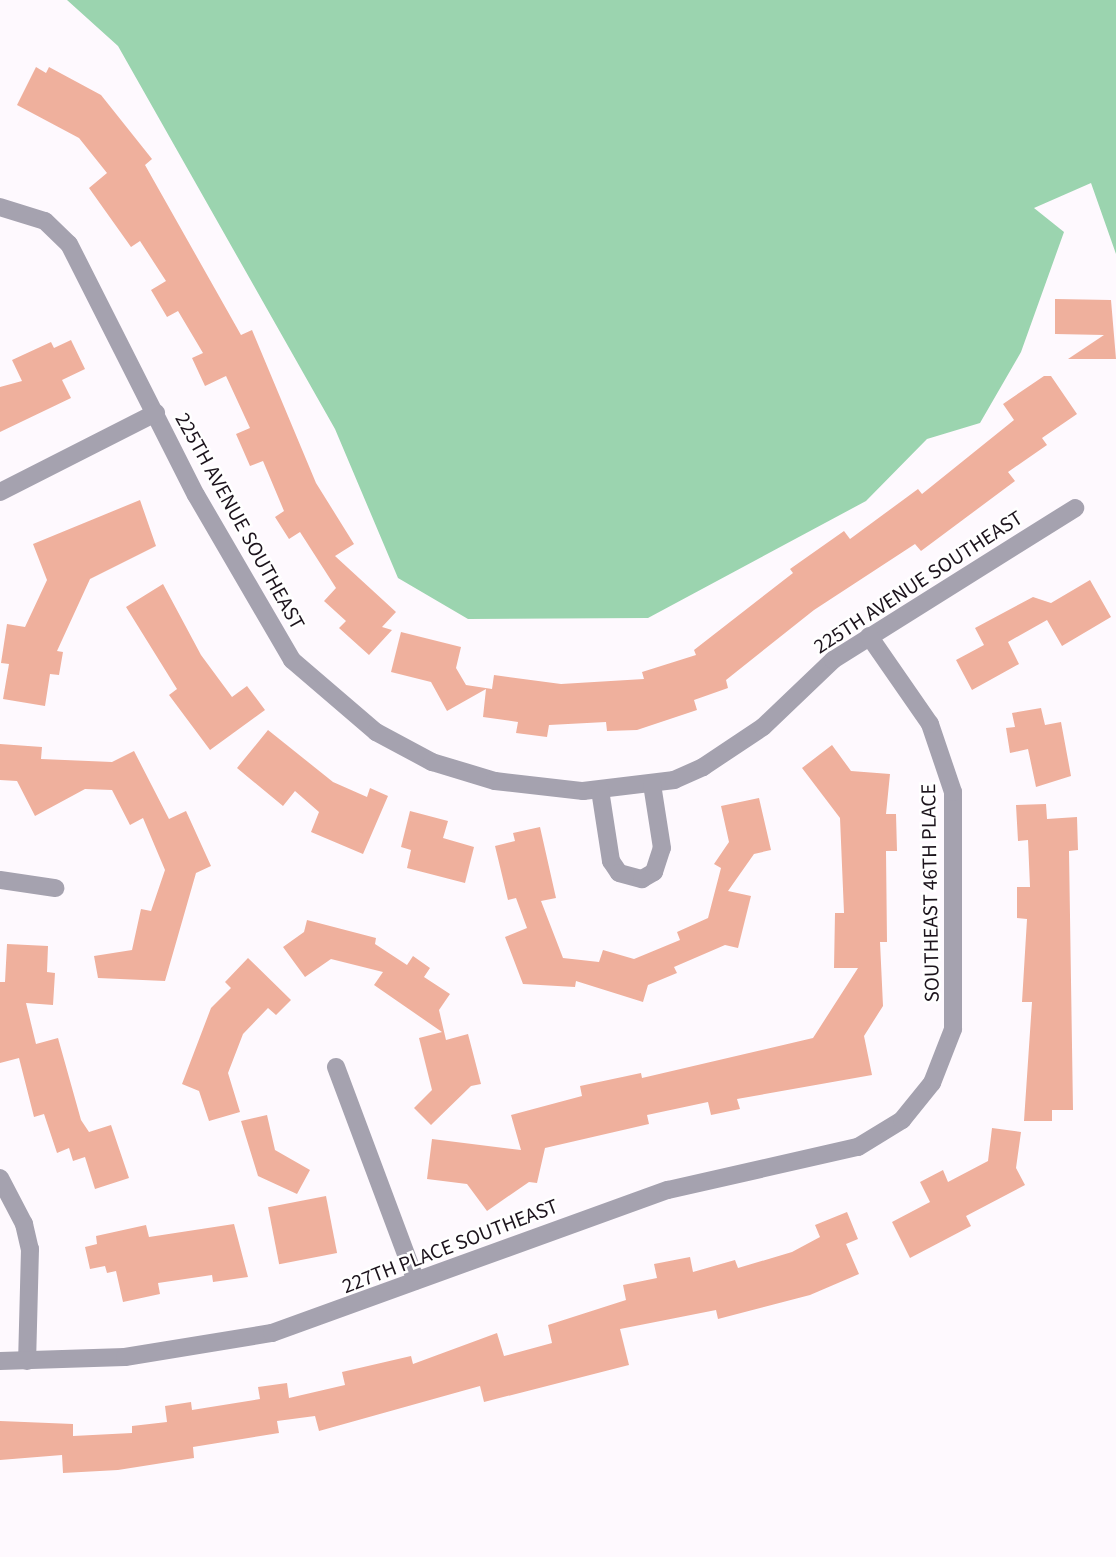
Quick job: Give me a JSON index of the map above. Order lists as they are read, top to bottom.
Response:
{
  "streets": {
    "street": ["225TH AVENUE SOUTHEAST", "SOUTHEAST 46TH PLACE", "227TH PLACE SOUTHEAST"]
  },
  "crossings": [
    ["225TH AVENUE SOUTHEAST", "SOUTHEAST 46TH PLACE"],
    ["SOUTHEAST 46TH PLACE", "227TH PLACE SOUTHEAST"]
  ]
}
